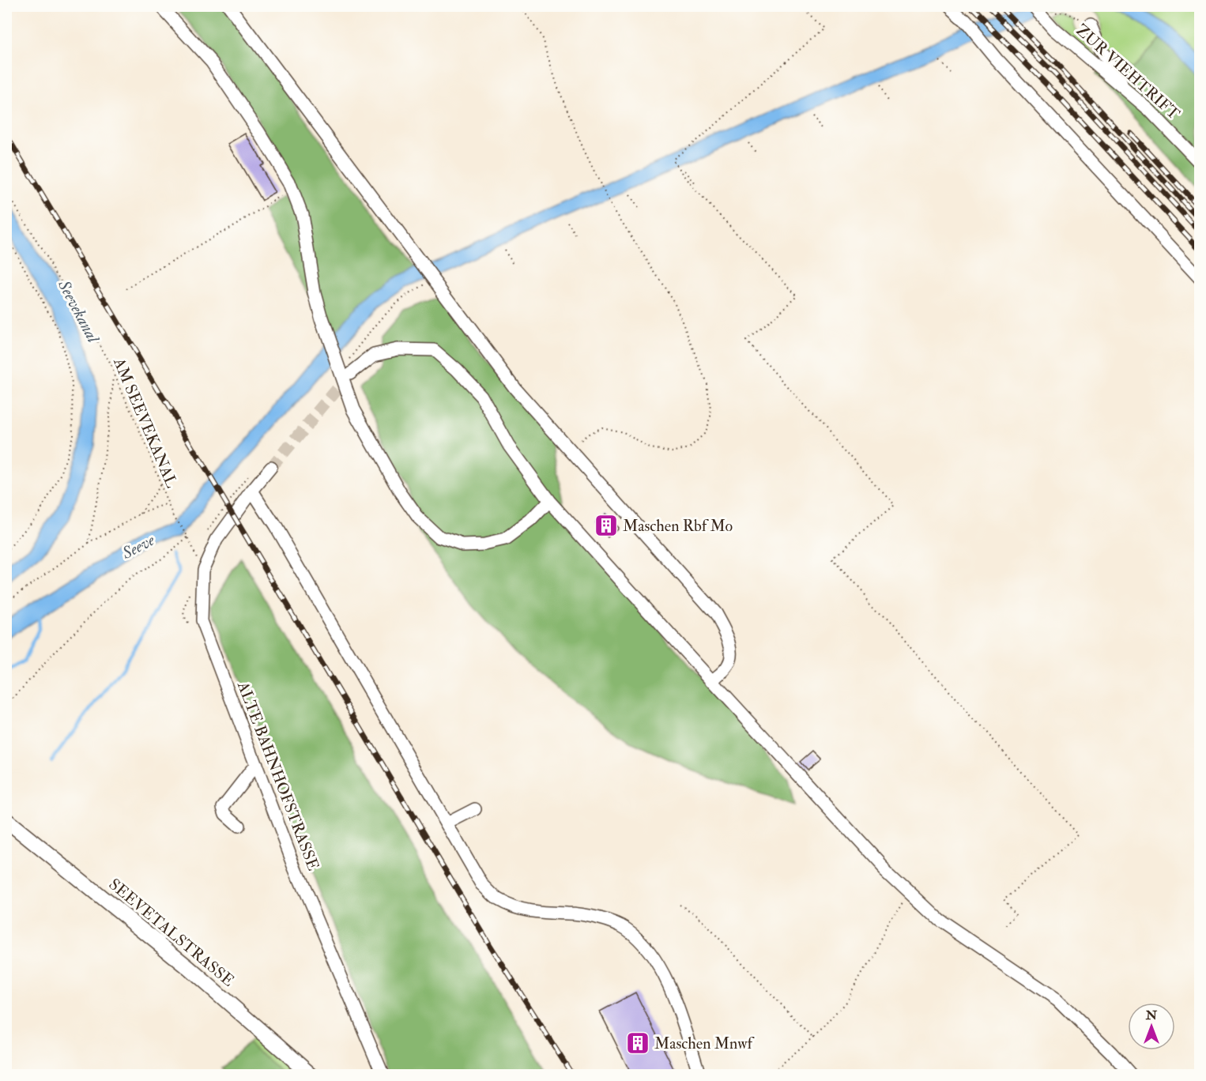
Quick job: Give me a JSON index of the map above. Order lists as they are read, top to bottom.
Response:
{
  "streets": {
    "main road": ["SEEVETALSTRASSE"],
    "street": ["ZUR VIEHTRIFT", "ALTE BAHNHOFSTRASSE"],
    "path": ["AM SEEVEKANAL"]
  },
  "water": ["Seevekanal", "Seeve"],
  "places": {
    "building": ["Maschen Rbf Mo", "Maschen Mnwf"]
  },
  "north": "top"
}
